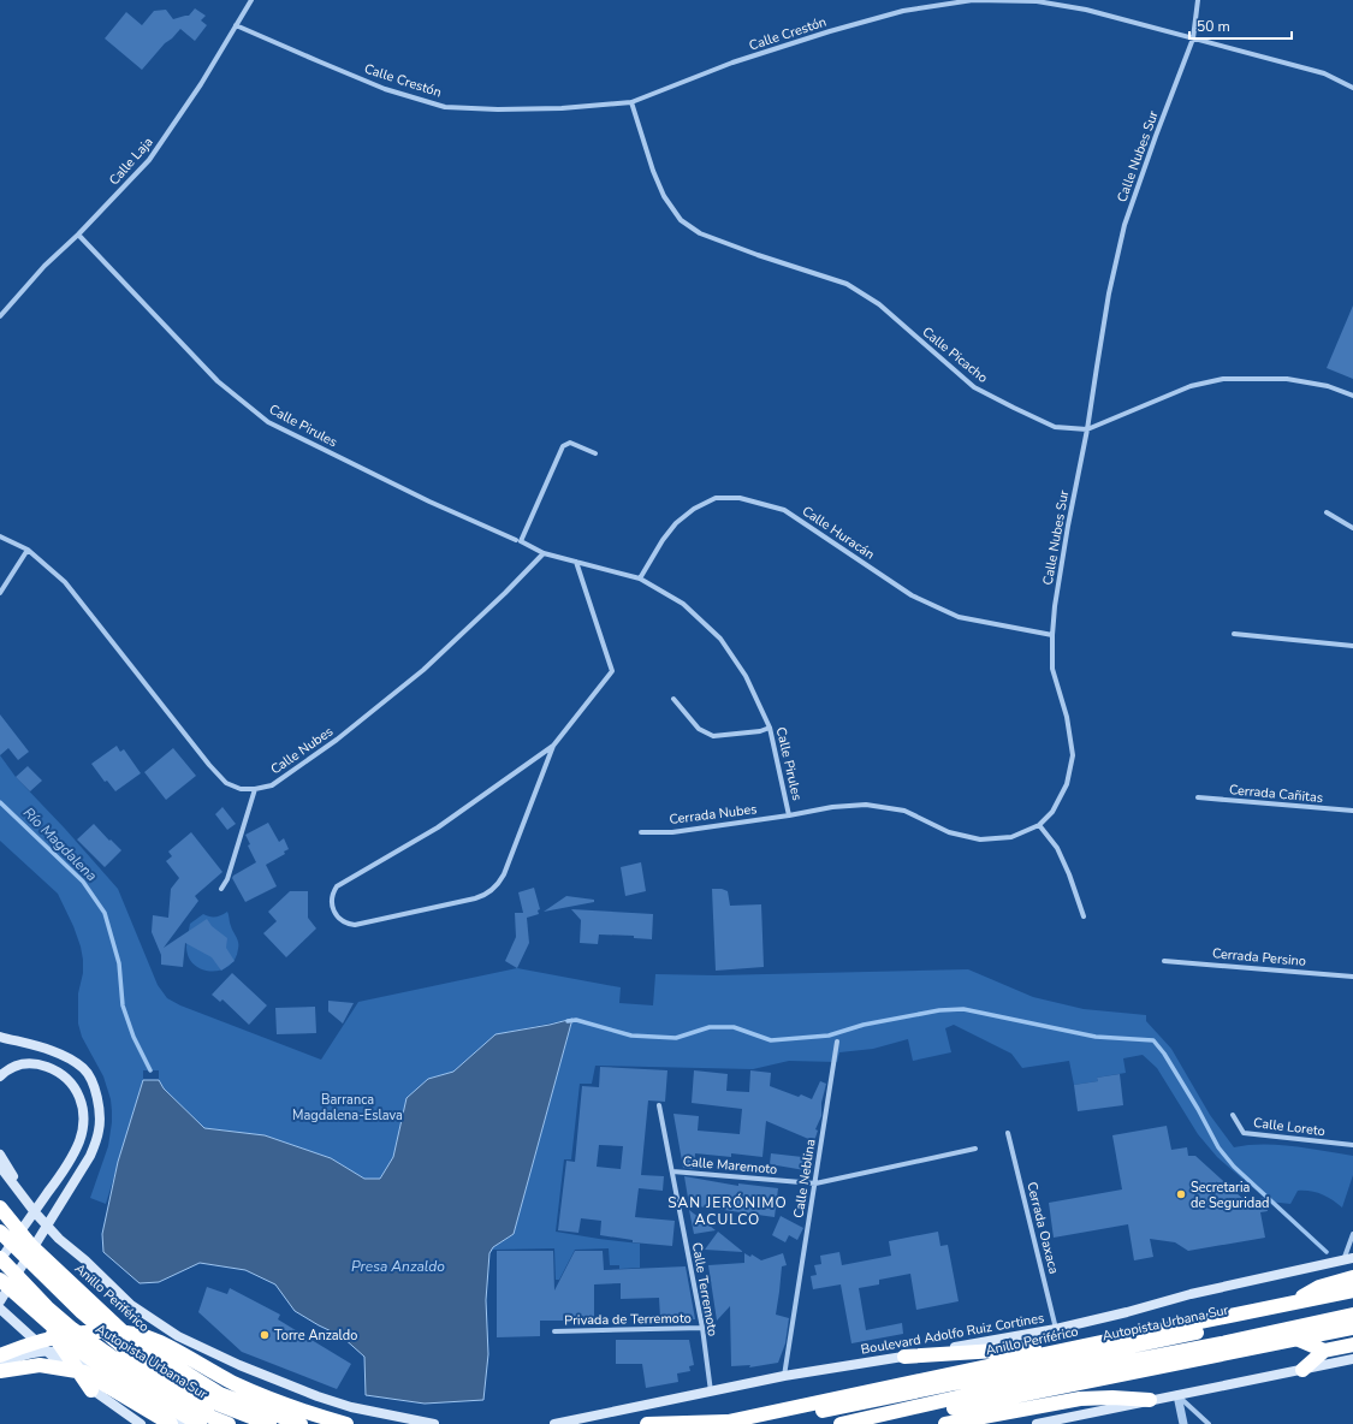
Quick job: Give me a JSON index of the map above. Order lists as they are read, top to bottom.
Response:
{
  "streets": {
    "highway": ["Anillo Periférico", "Autopista Urbana Sur"],
    "main road": ["Boulevard Adolfo Ruiz Cortines"],
    "street": [
      "Calle Crestón",
      "Calle Nubes Sur",
      "Calle Laja",
      "Calle Picacho",
      "Calle Pirules",
      "Calle Huracán",
      "Calle Nubes",
      "Cerrada Cañitas",
      "Cerrada Nubes",
      "Cerrada Persino",
      "Calle Loreto",
      "Calle Maremoto",
      "Calle Neblina",
      "Cerrada Oaxaca",
      "Calle Terremoto",
      "Privada de Terremoto"
    ]
  },
  "crossings": [
    ["Calle Crestón", "Calle Nubes Sur"],
    ["Calle Crestón", "Calle Laja"],
    ["Calle Crestón", "Calle Picacho"],
    ["Calle Nubes Sur", "Calle Picacho"],
    ["Calle Nubes Sur", "Calle Pirules"],
    ["Calle Nubes Sur", "Calle Huracán"],
    ["Calle Nubes Sur", "Cerrada Nubes"],
    ["Calle Laja", "Calle Pirules"],
    ["Calle Pirules", "Calle Huracán"],
    ["Calle Pirules", "Calle Nubes"],
    ["Calle Pirules", "Cerrada Nubes"],
    ["Calle Maremoto", "Calle Neblina"],
    ["Calle Maremoto", "Calle Terremoto"],
    ["Calle Neblina", "Boulevard Adolfo Ruiz Cortines"],
    ["Cerrada Oaxaca", "Boulevard Adolfo Ruiz Cortines"],
    ["Calle Terremoto", "Privada de Terremoto"],
    ["Calle Terremoto", "Boulevard Adolfo Ruiz Cortines"]
  ],
  "districts": ["SAN JERÓNIMO ACULCO"],
  "water": ["Río Magdalena", "Presa Anzaldo"],
  "parks": ["Barranca Magdalena-Eslava"],
  "places": ["Secretaria de Seguridad", "Torre Anzaldo"],
  "scale_bar": "50 m"
}
